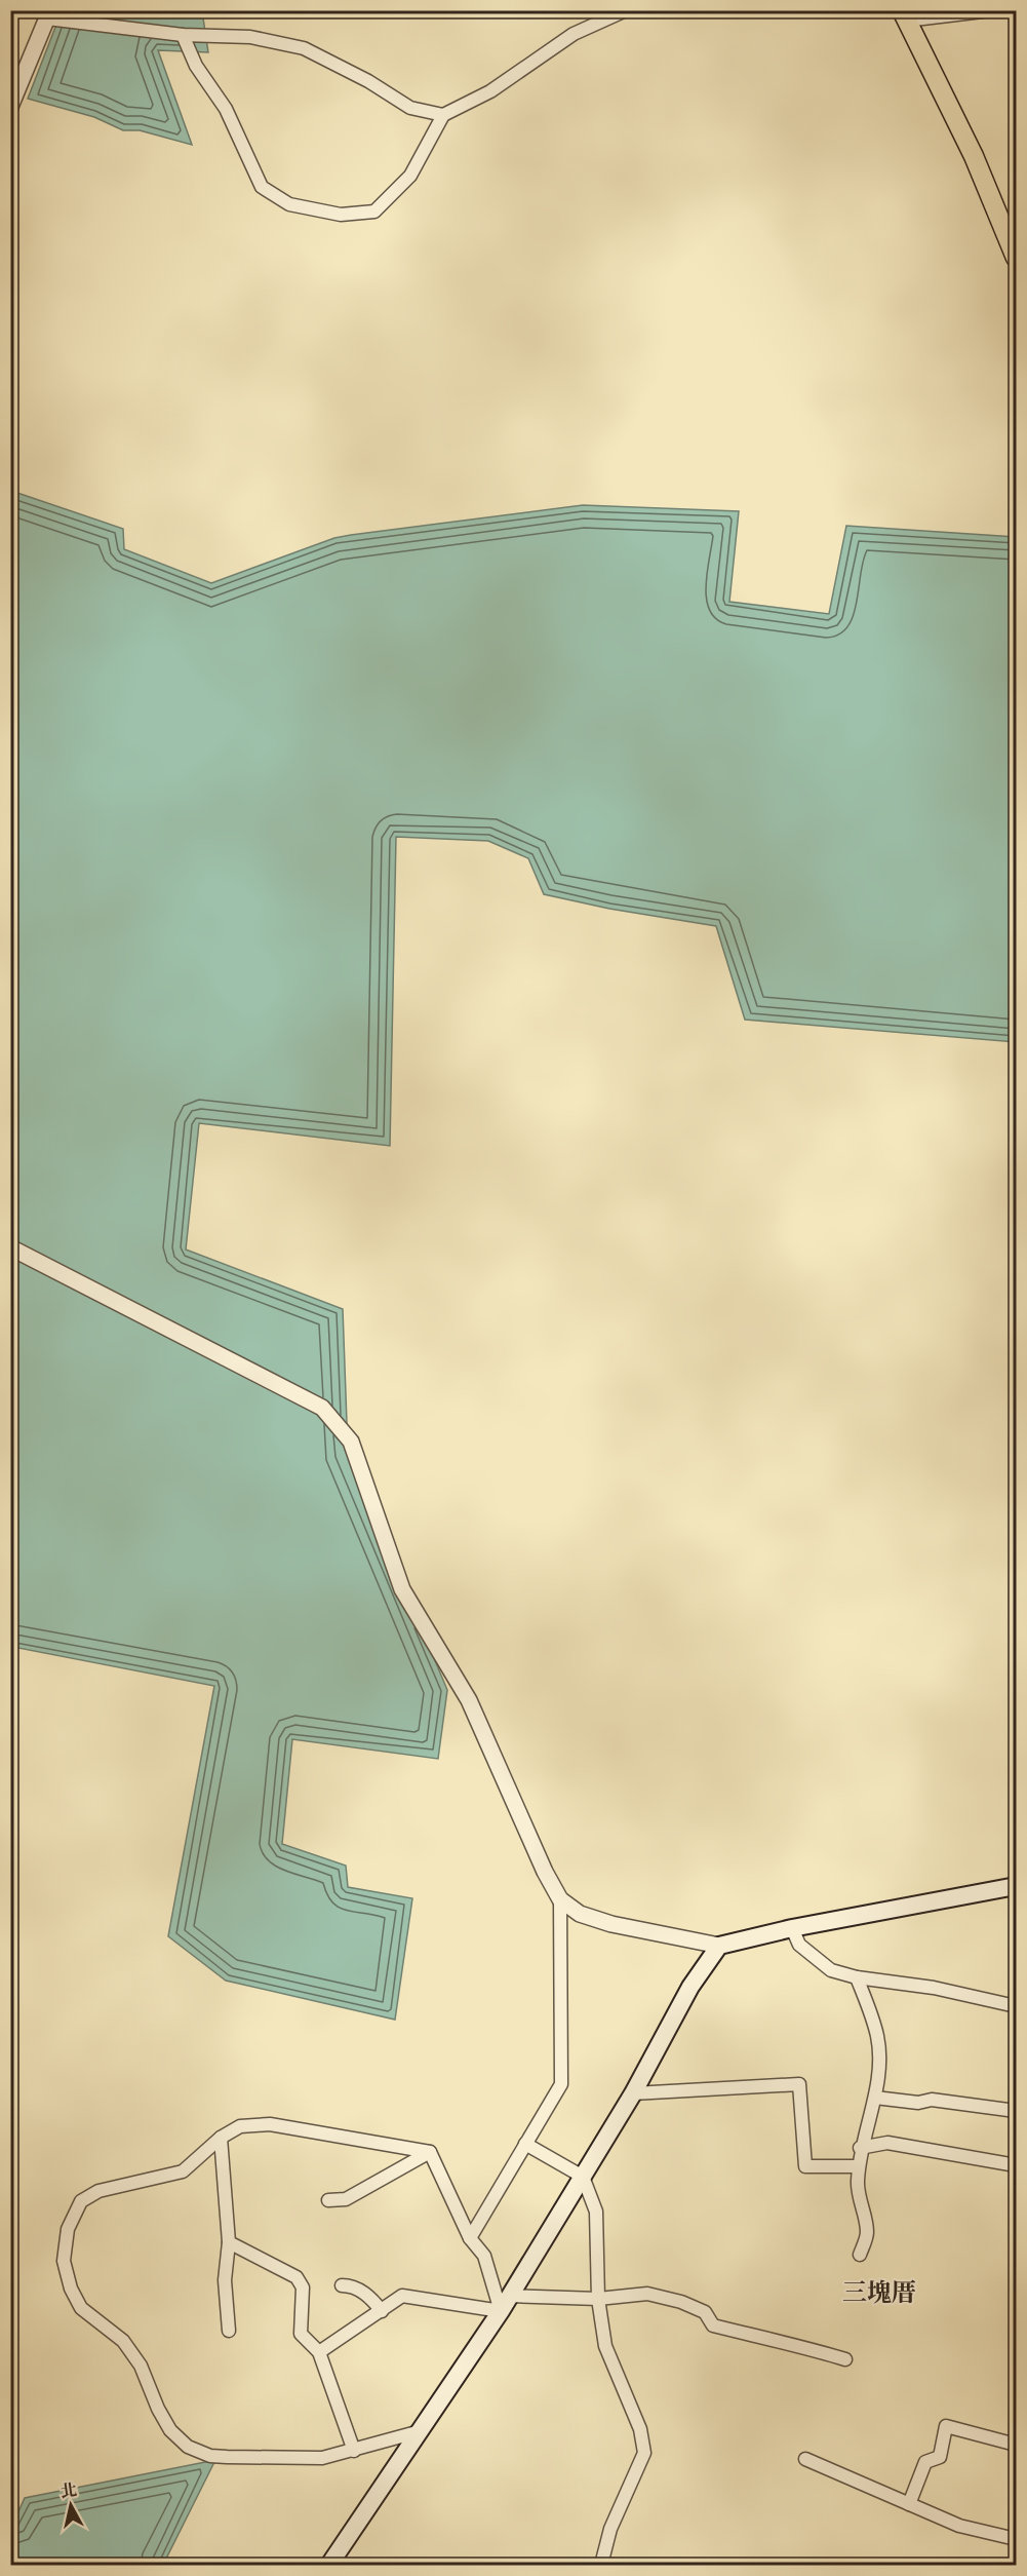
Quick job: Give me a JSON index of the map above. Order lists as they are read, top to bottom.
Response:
{
  "districts": ["三塊厝"],
  "north": "top"
}
